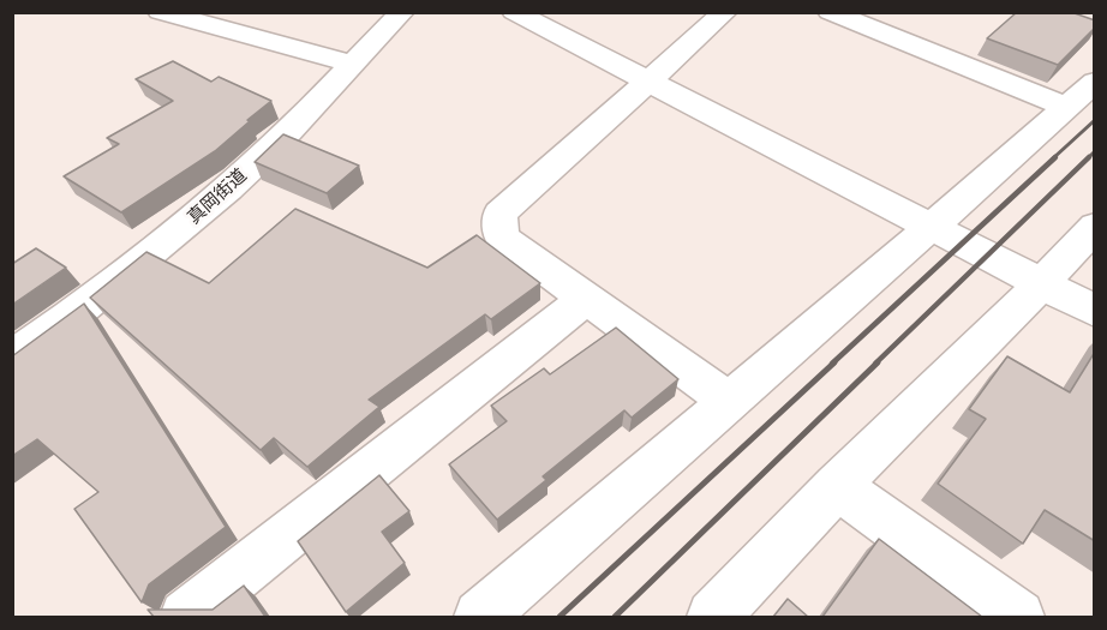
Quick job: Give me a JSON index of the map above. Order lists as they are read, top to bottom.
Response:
{
  "streets": {
    "street": ["真岡街道"]
  }
}
